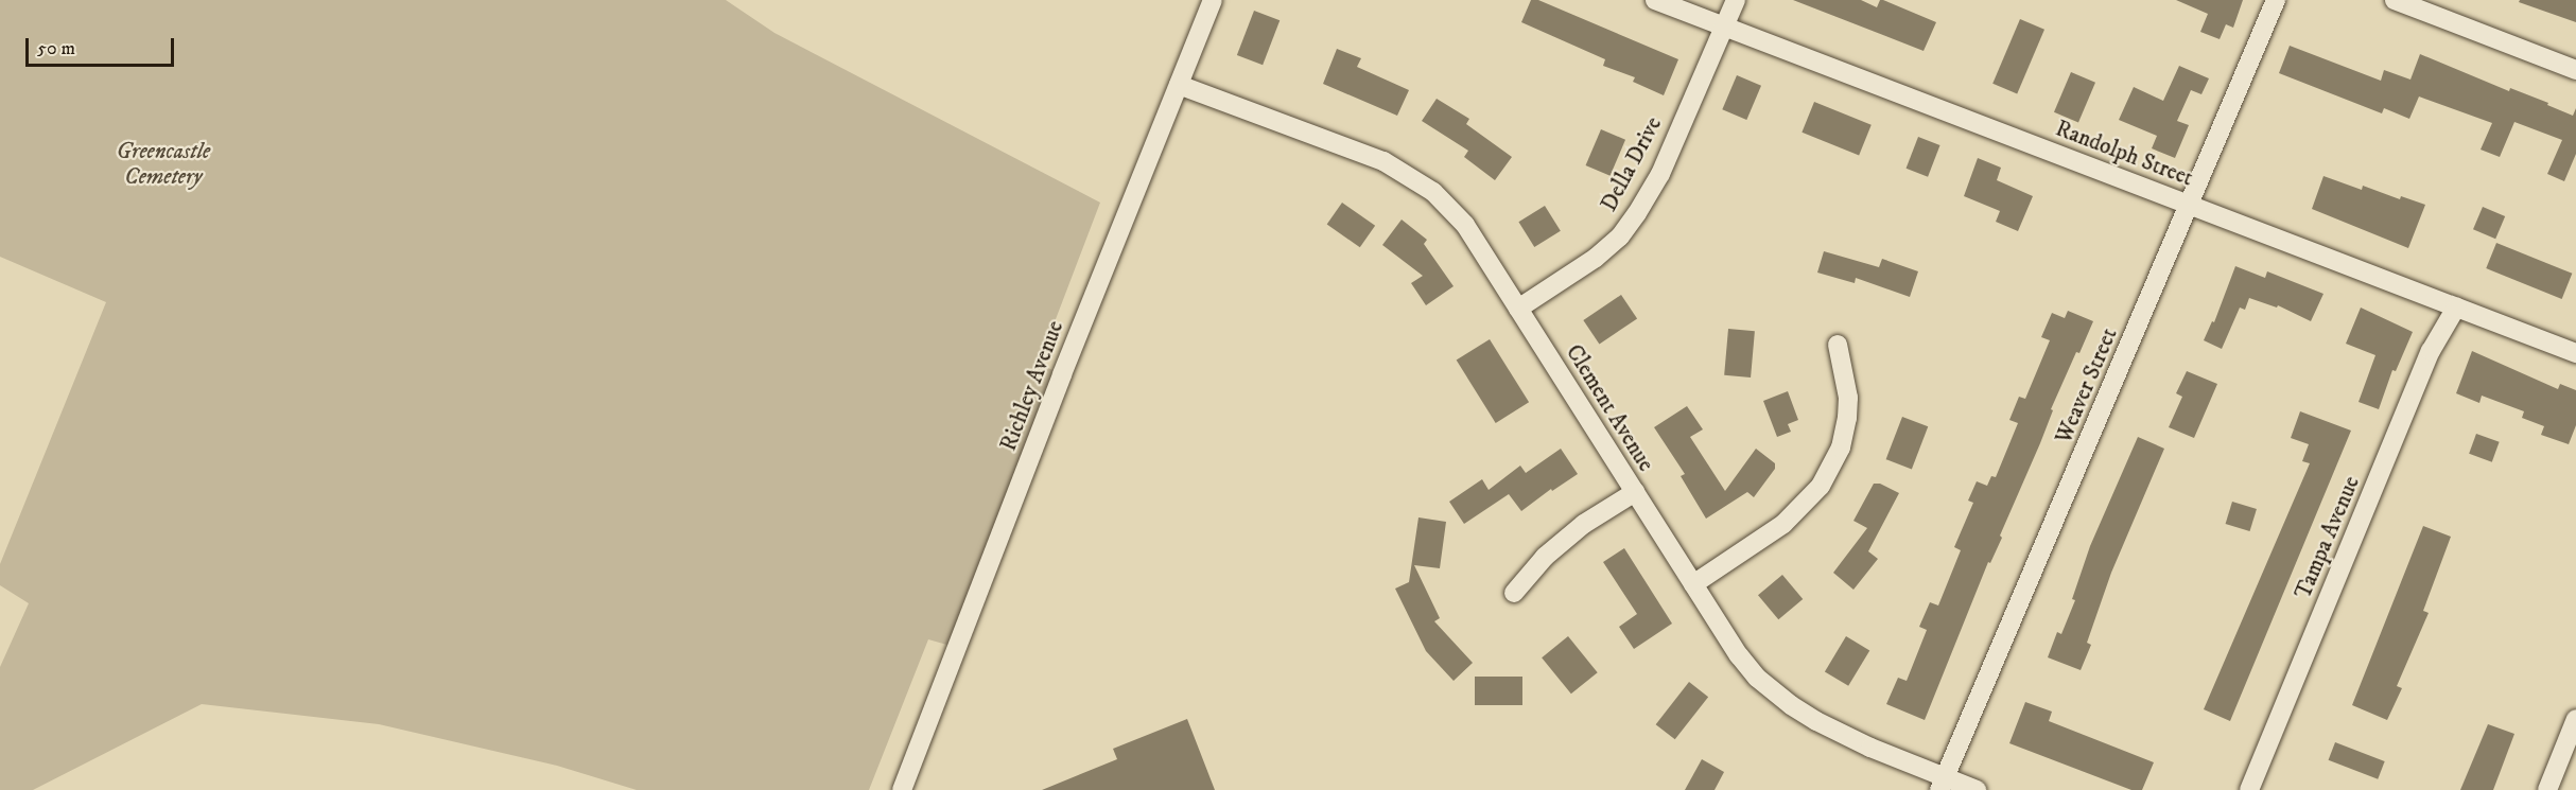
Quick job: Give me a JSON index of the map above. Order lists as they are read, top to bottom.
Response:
{
  "streets": {
    "street": [
      "Randolph Street",
      "Della Drive",
      "Richley Avenue",
      "Weaver Street",
      "Clement Avenue",
      "Tampa Avenue"
    ]
  },
  "crossings": [
    ["Randolph Street", "Della Drive"],
    ["Randolph Street", "Weaver Street"],
    ["Randolph Street", "Tampa Avenue"],
    ["Della Drive", "Clement Avenue"],
    ["Richley Avenue", "Clement Avenue"],
    ["Weaver Street", "Clement Avenue"]
  ],
  "parks": ["Greencastle Cemetery"],
  "scale_bar": "50 m"
}
